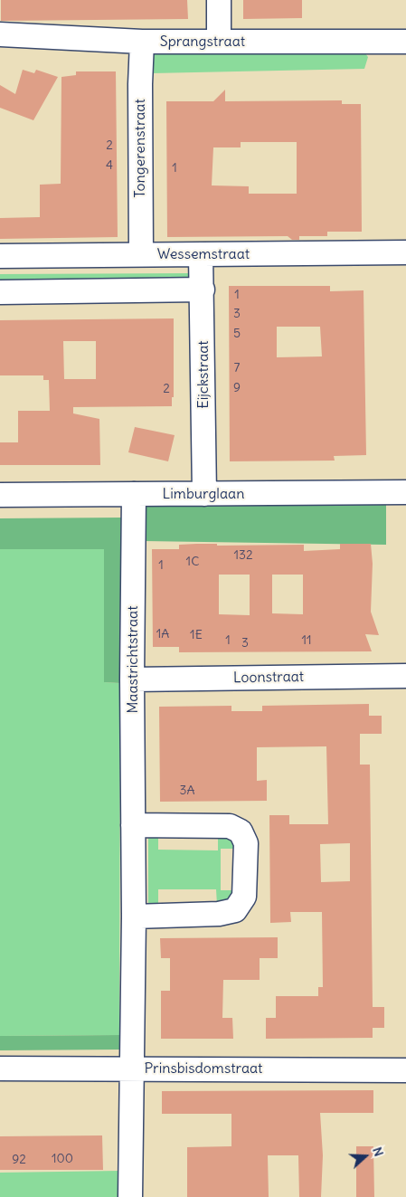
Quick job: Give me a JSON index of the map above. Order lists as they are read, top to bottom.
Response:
{
  "streets": {
    "street": [
      "Sprangstraat",
      "Tongerenstraat",
      "Wessemstraat",
      "Eijckstraat",
      "Limburglaan",
      "Maastrichtstraat",
      "Loonstraat",
      "Prinsbisdomstraat"
    ]
  },
  "crossings": [
    ["Sprangstraat", "Tongerenstraat"],
    ["Tongerenstraat", "Wessemstraat"],
    ["Wessemstraat", "Eijckstraat"],
    ["Eijckstraat", "Limburglaan"],
    ["Limburglaan", "Maastrichtstraat"],
    ["Maastrichtstraat", "Loonstraat"],
    ["Maastrichtstraat", "Prinsbisdomstraat"]
  ],
  "house_numbers": [
    "2",
    "4",
    "1",
    "1",
    "3",
    "5",
    "7",
    "9",
    "2",
    "132",
    "1C",
    "1",
    "1A",
    "1E",
    "1",
    "11",
    "3",
    "3A",
    "100",
    "92"
  ],
  "north": "right"
}
